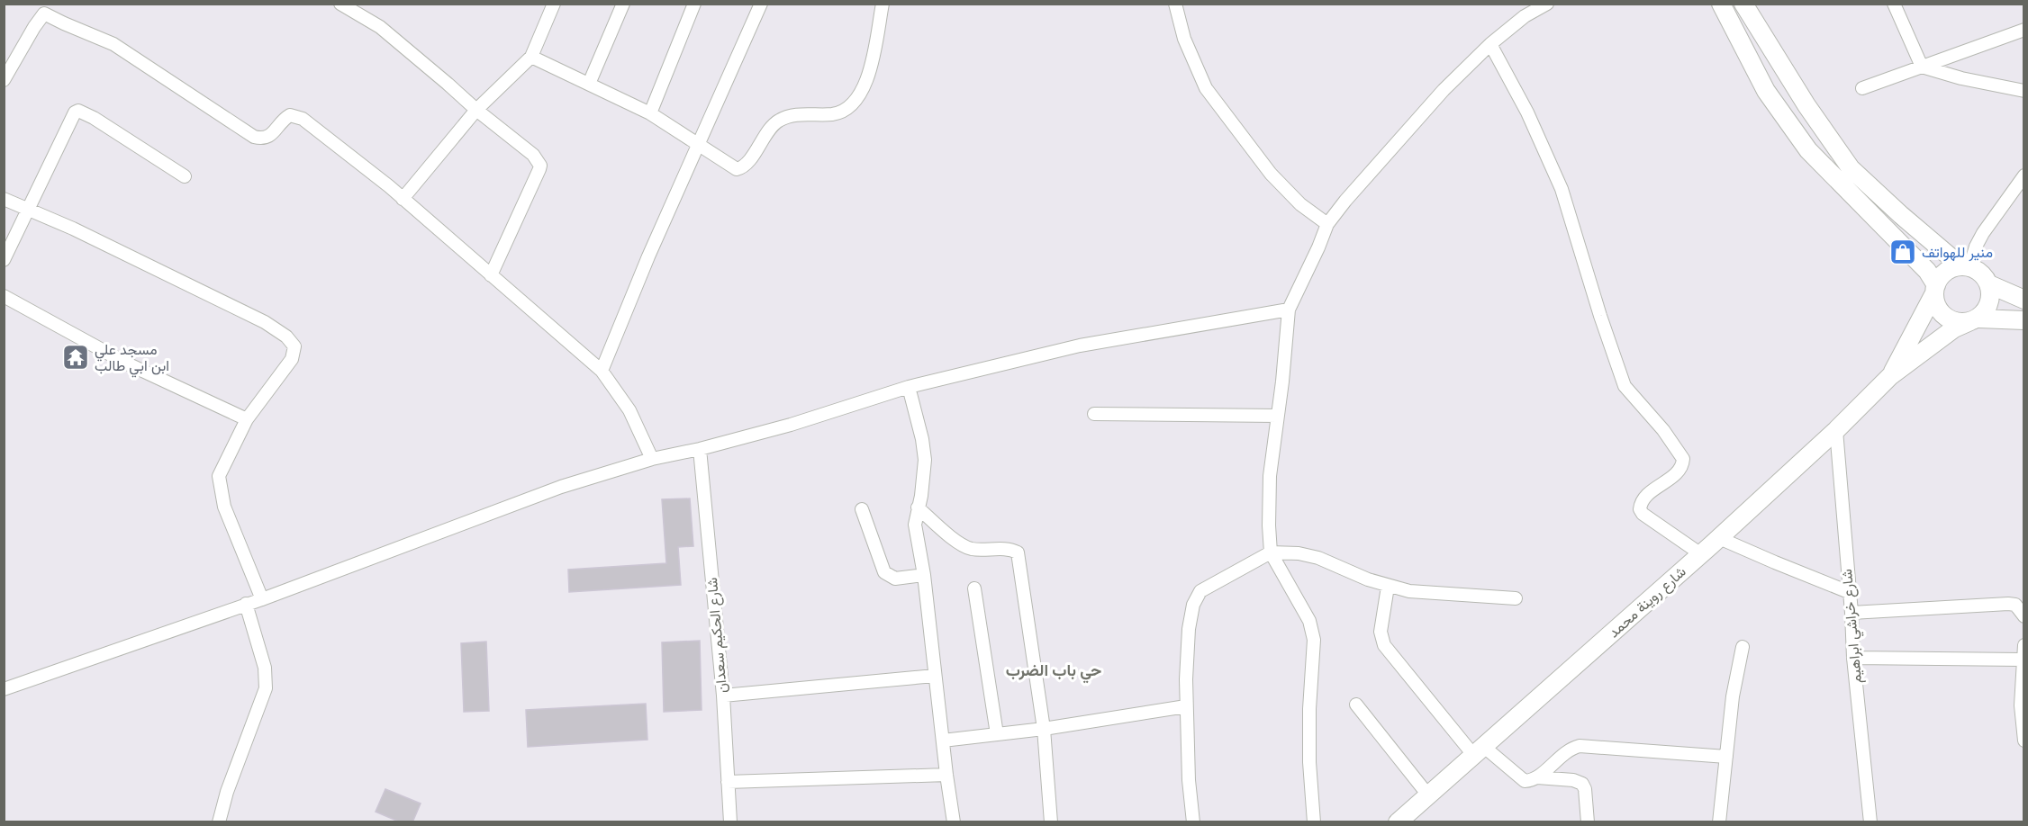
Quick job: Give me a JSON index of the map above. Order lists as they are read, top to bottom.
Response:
{
  "streets": {
    "main road": ["شارع روينة محمد"],
    "street": ["شارع خراشي ابراهيم", "شارع الحكيم سعدان"]
  },
  "crossings": [
    ["شارع روينة محمد", "شارع خراشي ابراهيم"]
  ],
  "districts": ["حي باب الضرب"],
  "places": {
    "shop": ["منير للهواتف"],
    "temple": ["مسجد علي ابن ابي طالب"]
  }
}
